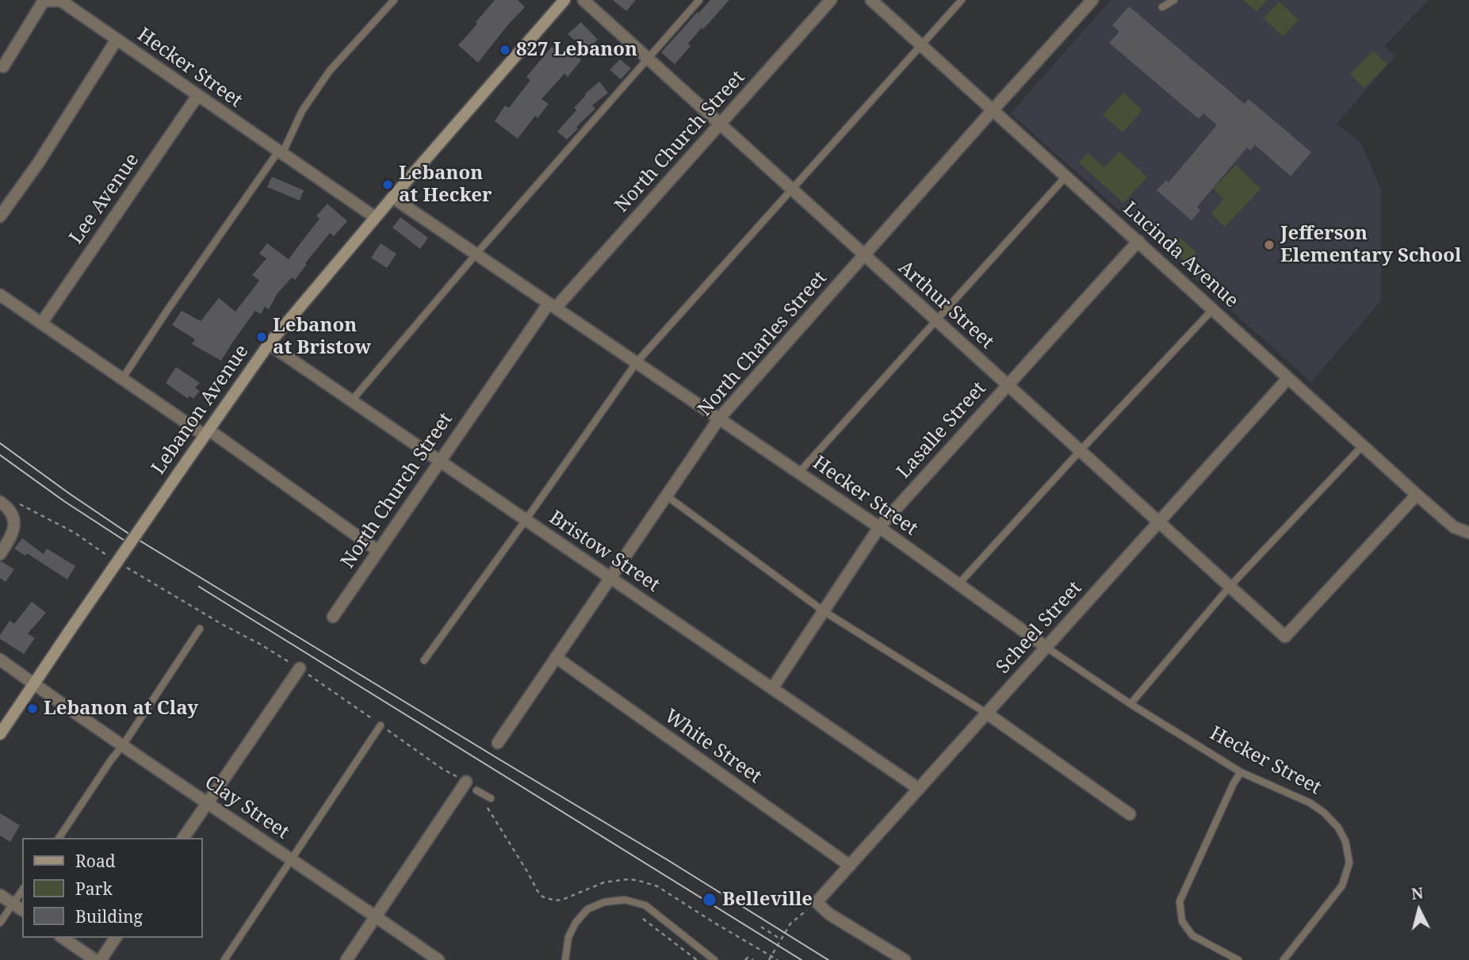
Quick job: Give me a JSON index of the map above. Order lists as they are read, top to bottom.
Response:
{
  "streets": {
    "main road": ["Lebanon Avenue"],
    "street": [
      "Hecker Street",
      "North Church Street",
      "Lee Avenue",
      "Lucinda Avenue",
      "Arthur Street",
      "North Charles Street",
      "Lasalle Street",
      "Bristow Street",
      "Scheel Street",
      "White Street",
      "Clay Street"
    ]
  },
  "crossings": [
    ["Hecker Street", "North Church Street"],
    ["Hecker Street", "Lee Avenue"],
    ["Hecker Street", "North Charles Street"],
    ["Hecker Street", "Lebanon Avenue"],
    ["Hecker Street", "Lasalle Street"],
    ["Hecker Street", "Scheel Street"],
    ["North Church Street", "Arthur Street"],
    ["North Church Street", "Bristow Street"],
    ["Lucinda Avenue", "Arthur Street"],
    ["Lucinda Avenue", "North Charles Street"],
    ["Lucinda Avenue", "Lasalle Street"],
    ["Lucinda Avenue", "Scheel Street"],
    ["Arthur Street", "North Charles Street"],
    ["Arthur Street", "Lasalle Street"],
    ["Arthur Street", "Scheel Street"],
    ["North Charles Street", "Bristow Street"],
    ["North Charles Street", "White Street"],
    ["Lebanon Avenue", "Bristow Street"],
    ["Lebanon Avenue", "Clay Street"],
    ["Lasalle Street", "Bristow Street"],
    ["Bristow Street", "Scheel Street"],
    ["Scheel Street", "White Street"]
  ],
  "places": [
    "827 Lebanon",
    "Lebanon at Hecker",
    "Jefferson Elementary School",
    "Lebanon at Bristow",
    "Lebanon at Clay",
    "Belleville"
  ],
  "legend": ["Road", "Park", "Building"],
  "north": "top"
}
